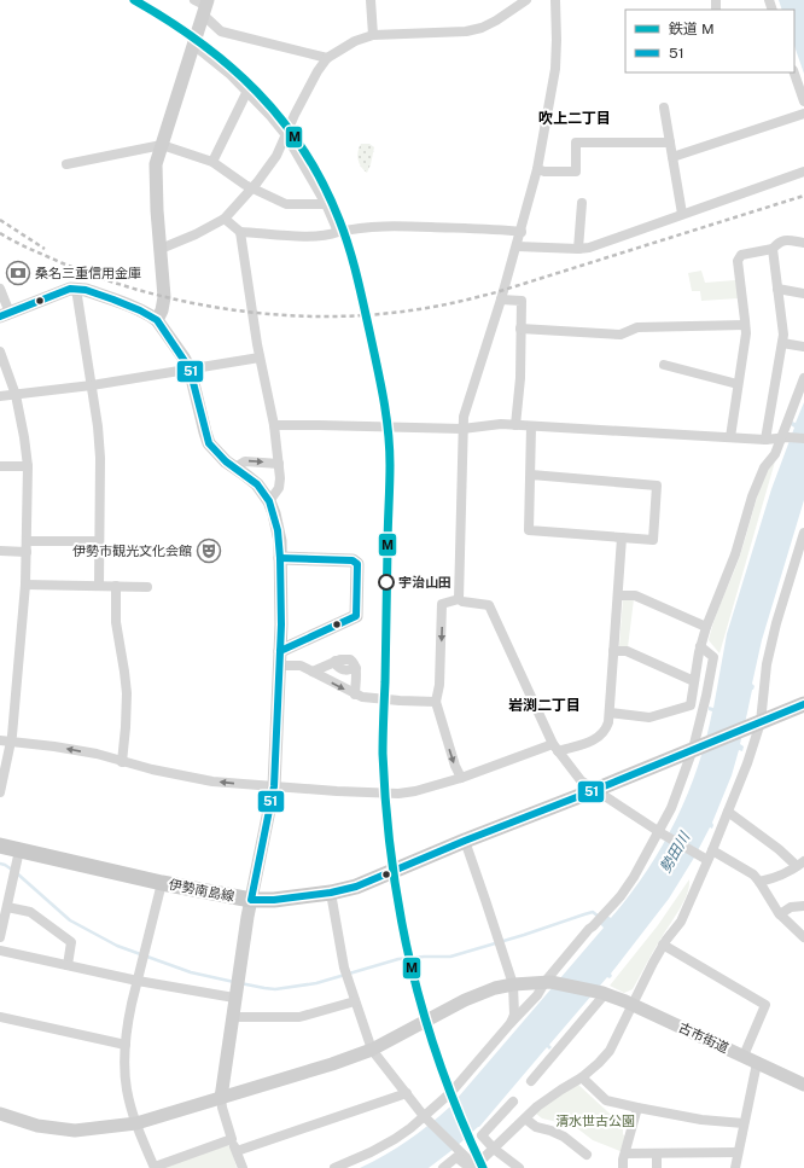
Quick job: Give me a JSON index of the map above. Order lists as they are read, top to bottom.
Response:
{
  "streets": {
    "main road": ["伊勢南島線"],
    "street": ["古市街道"]
  },
  "districts": ["吹上二丁目", "岩渕二丁目"],
  "water": ["勢田川"],
  "parks": ["清水世古公園"],
  "places": {
    "bank": ["桑名三重信用金庫"],
    "theatre": ["伊勢市観光文化会館"],
    "other": ["宇治山田"]
  },
  "lines": ["rail line M", "transit line 51"],
  "legend": ["鉄道 M", "51"]
}
